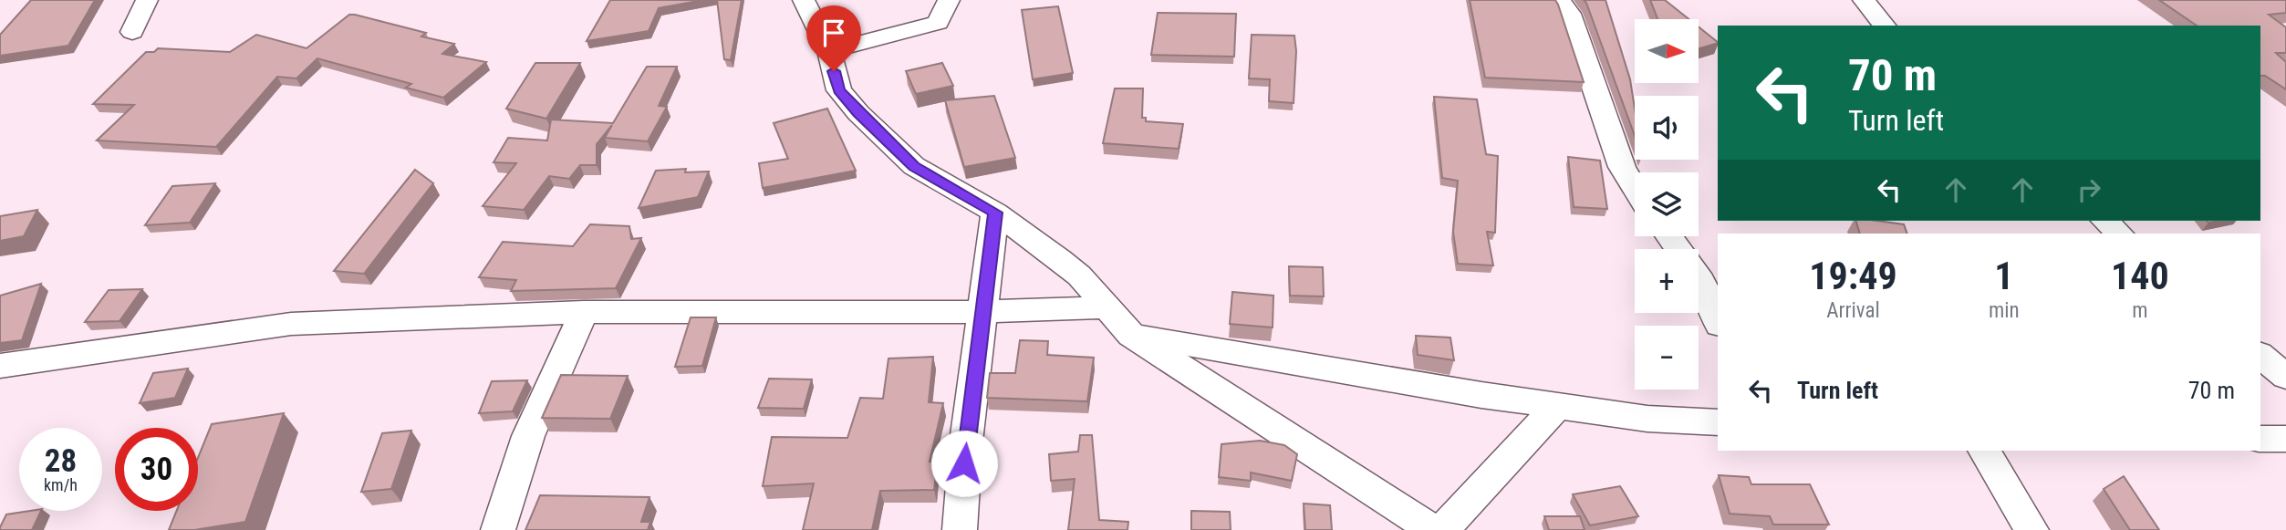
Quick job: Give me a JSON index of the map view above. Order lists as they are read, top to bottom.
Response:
{
  "north": "right",
  "page": {
    "map_buttons": ["+", "−"],
    "turn": ["70 m", "Turn left"],
    "eta": [
      "19:49",
      "Arrival",
      "1",
      "min",
      "140",
      "m"
    ],
    "list": [
      {
        "name": "Turn left",
        "value": "70 m"
      }
    ],
    "speed": "28 km/h",
    "limit": "30"
  }
}
